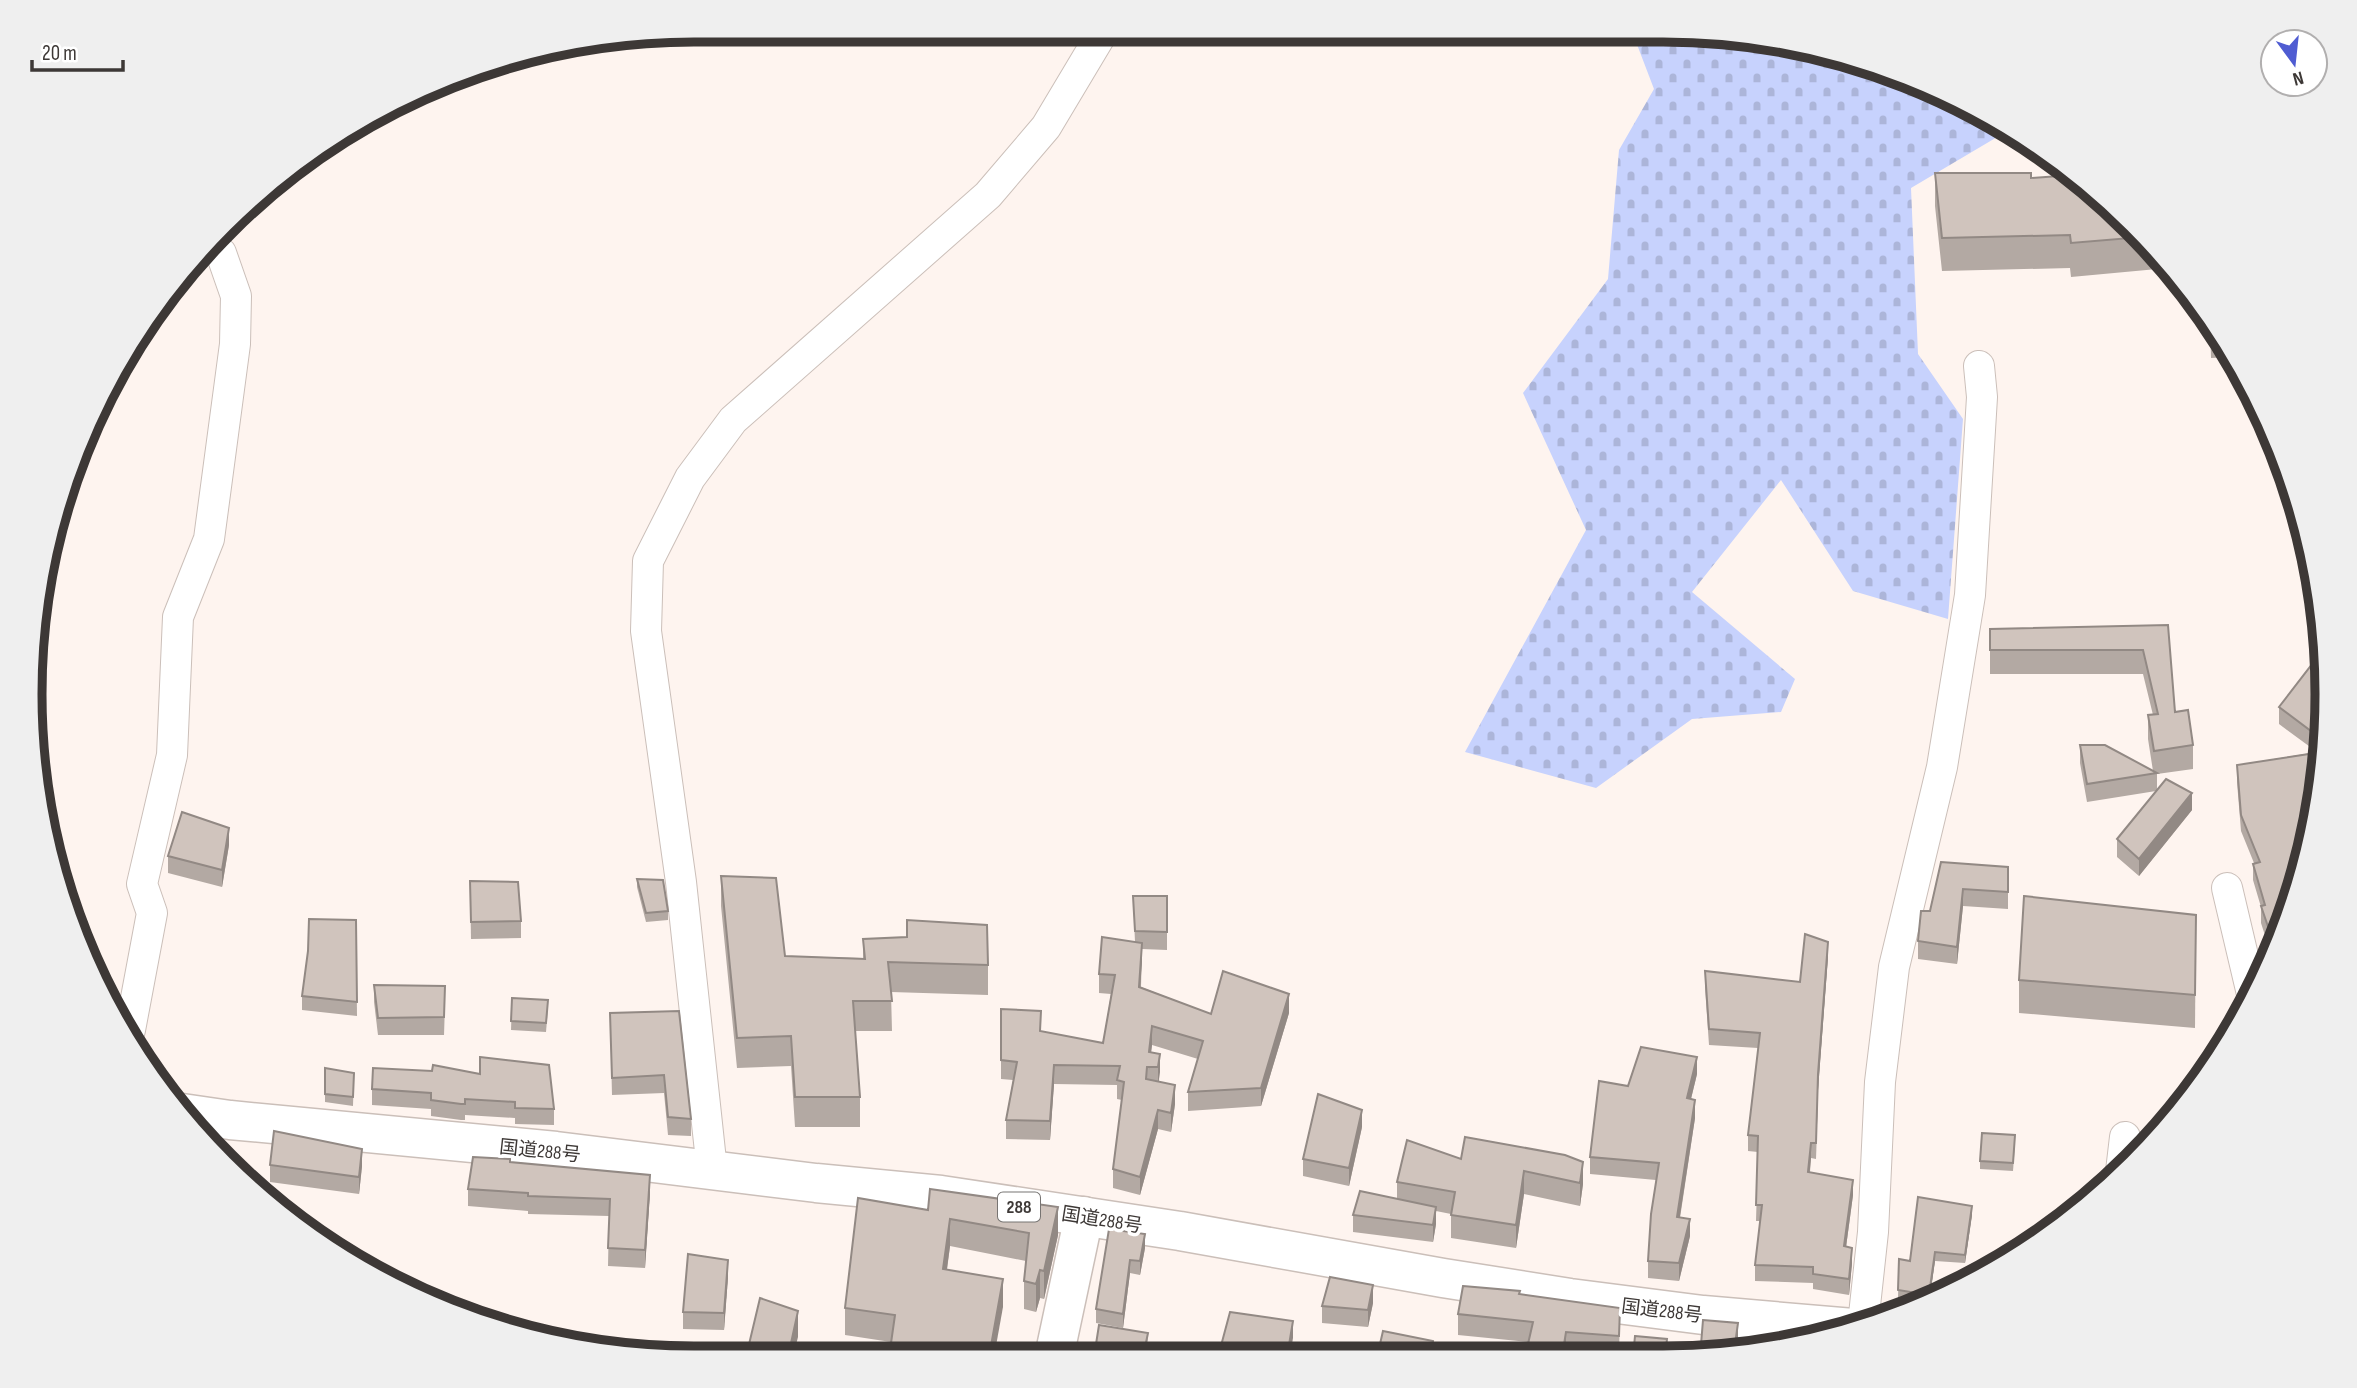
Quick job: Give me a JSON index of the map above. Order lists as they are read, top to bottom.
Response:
{
  "streets": {
    "main road": ["国道288号", "288"]
  },
  "scale_bar": "20 m",
  "north": "bottom"
}
